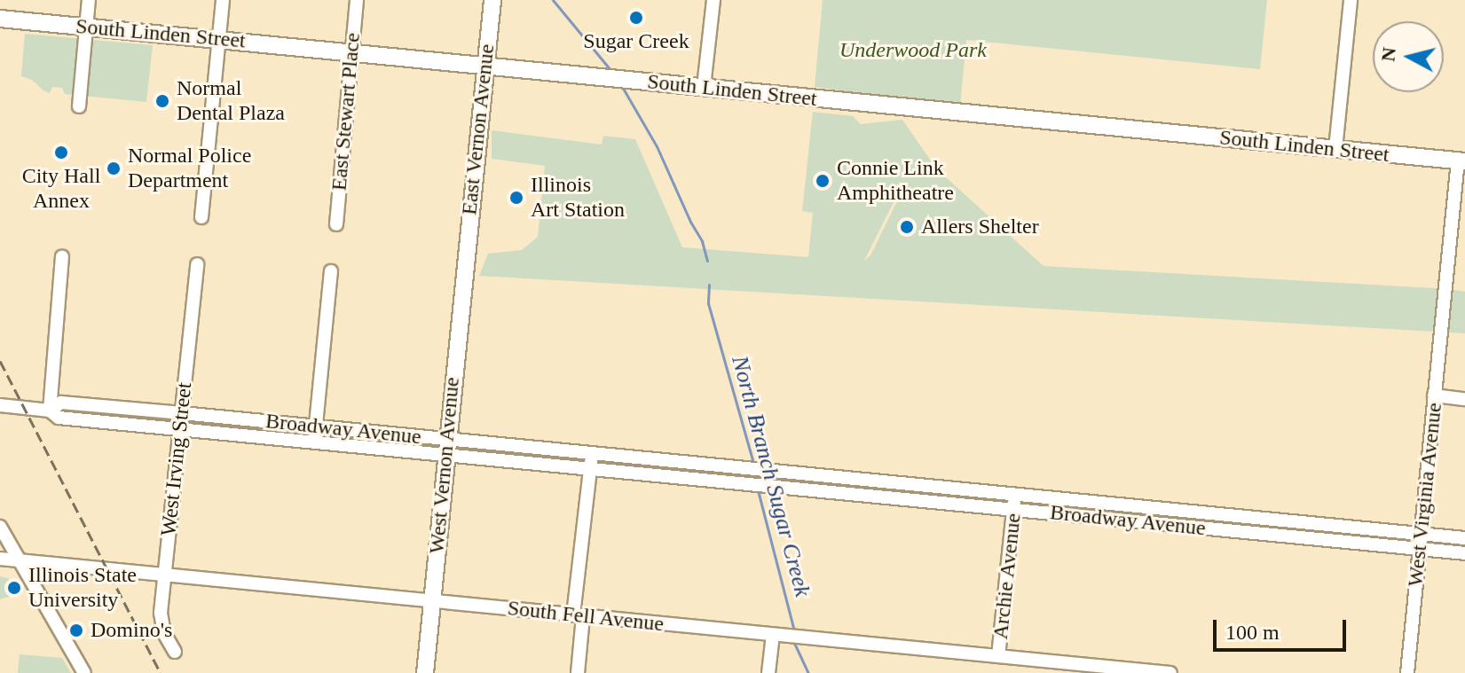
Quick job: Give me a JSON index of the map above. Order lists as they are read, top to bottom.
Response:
{
  "streets": {
    "main road": ["South Linden Street", "East Vernon Avenue", "West Vernon Avenue"],
    "street": [
      "East Stewart Place",
      "Broadway Avenue",
      "West Irving Street",
      "West Virginia Avenue",
      "Archie Avenue",
      "South Fell Avenue"
    ]
  },
  "crossings": [
    ["South Linden Street", "East Stewart Place"],
    ["South Linden Street", "East Vernon Avenue"],
    ["South Linden Street", "West Virginia Avenue"],
    ["East Vernon Avenue", "West Vernon Avenue"],
    ["Broadway Avenue", "West Irving Street"],
    ["Broadway Avenue", "West Vernon Avenue"],
    ["Broadway Avenue", "West Virginia Avenue"],
    ["Broadway Avenue", "Archie Avenue"],
    ["West Irving Street", "South Fell Avenue"],
    ["West Vernon Avenue", "South Fell Avenue"],
    ["Archie Avenue", "South Fell Avenue"]
  ],
  "water": ["North Branch Sugar Creek"],
  "parks": ["Underwood Park"],
  "places": [
    "Sugar Creek",
    "Normal Dental Plaza",
    "City Hall Annex",
    "Normal Police Department",
    "Connie Link Amphitheatre",
    "Illinois Art Station",
    "Allers Shelter",
    "Illinois State University",
    "Domino's"
  ],
  "scale_bar": "100 m",
  "north": "left"
}
